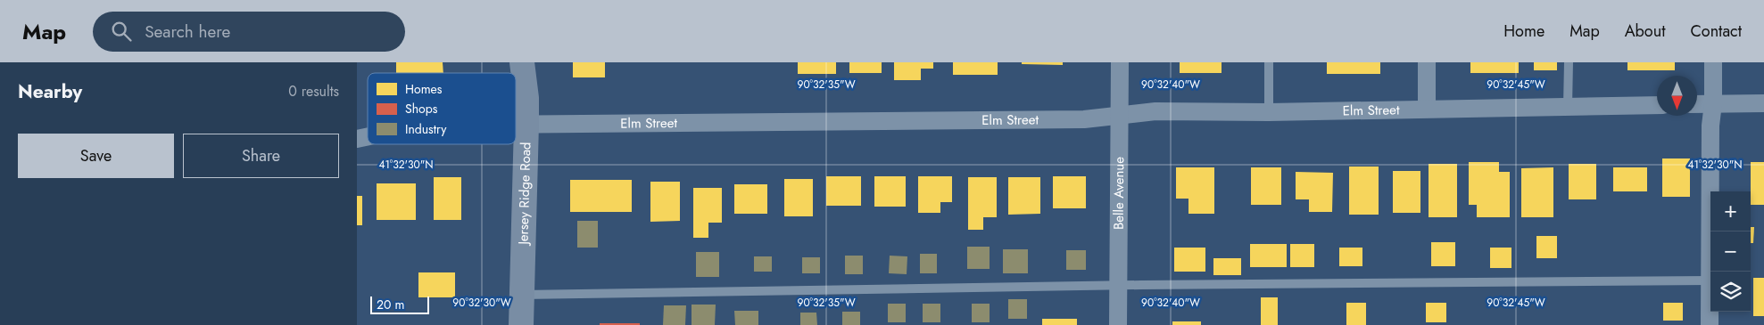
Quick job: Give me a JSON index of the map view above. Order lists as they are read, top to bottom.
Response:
{
  "streets": {
    "street": ["Elm Street", "Jersey Ridge Road", "Belle Avenue"]
  },
  "crossings": [
    ["Elm Street", "Jersey Ridge Road"],
    ["Elm Street", "Belle Avenue"]
  ],
  "legend": ["Homes", "Shops", "Industry"],
  "scale_bar": "20 m",
  "north": "bottom",
  "page": {
    "header": "Map",
    "search": "Search here",
    "nav": [
      "Home",
      "Map",
      "About",
      "Contact"
    ],
    "heading": ["Nearby", "0 results"],
    "buttons": ["Save", "Share"],
    "map_buttons": ["+", "−"],
    "scale": "20 m"
  },
  "coordinates": [
    "90°32'35\"W",
    "90°32'40\"W",
    "90°32'45\"W",
    "41°32'30\"N",
    "90°32'30\"W"
  ]
}
